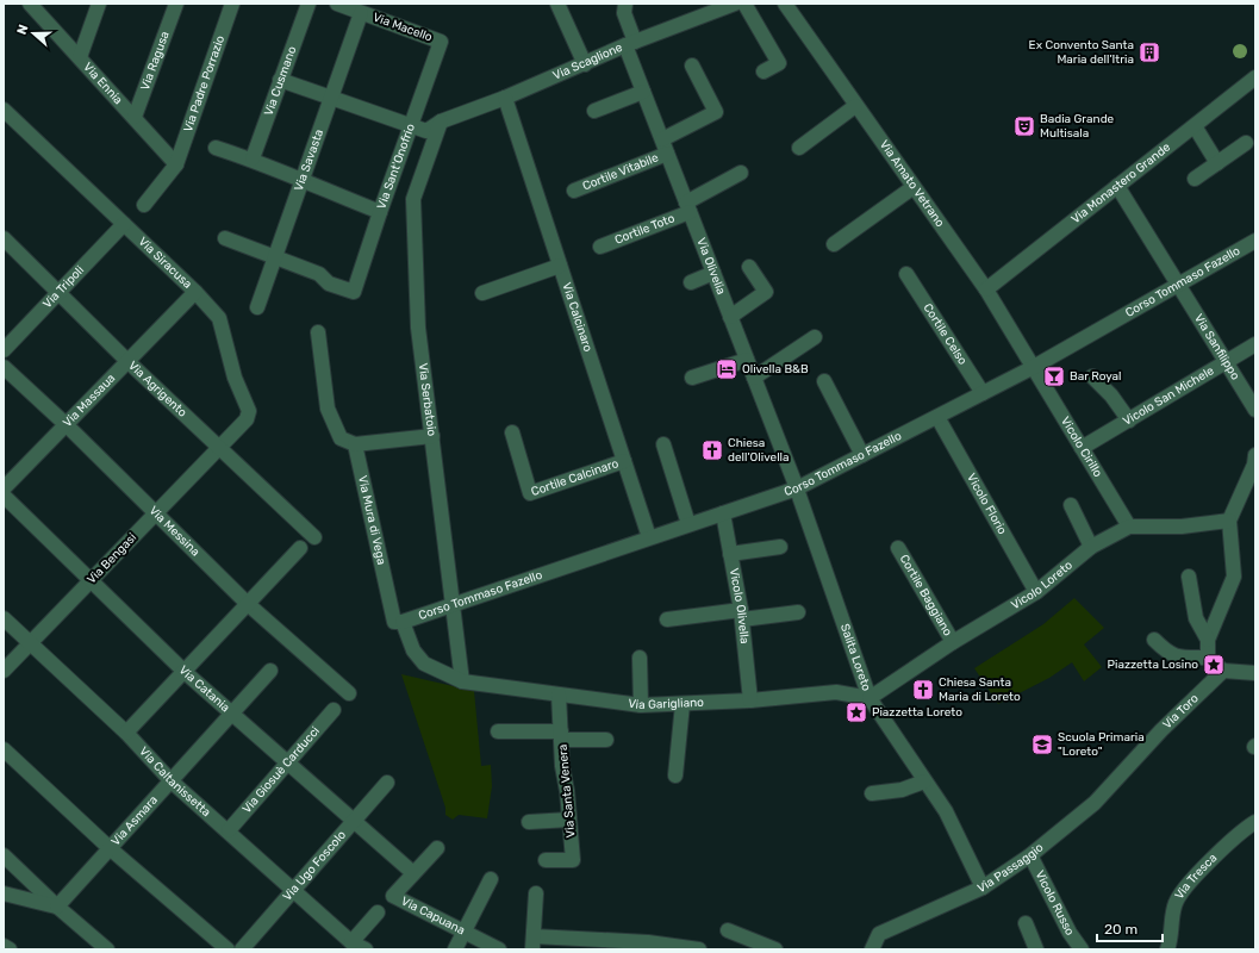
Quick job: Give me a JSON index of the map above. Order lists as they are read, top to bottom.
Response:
{
  "streets": {
    "street": [
      "Via Macello",
      "Via Ragusa",
      "Via Scaglione",
      "Via Cusmano",
      "Via Ennia",
      "Via Padre Porrazio",
      "Via Savasta",
      "Via Sant'Onofrio",
      "Cortile Vitabile",
      "Via Amato Vetrano",
      "Via Monastero Grande",
      "Cortile Toto",
      "Via Siracusa",
      "Via Olivelia",
      "Corso Tommaso Fazello",
      "Via Tripoli",
      "Via Calcinaro",
      "Cortile Celso",
      "Via Sanfilippo",
      "Via Agrigento",
      "Vicolo San Michele",
      "Via Serbatoio",
      "Via Massaua",
      "Vicolo Cirillo",
      "Cortile Calcinaro",
      "Vicolo Florio",
      "Via Mura di Vega",
      "Via Messina",
      "Via Bengasi",
      "Vicolo Loreto",
      "Cortile Baggiano",
      "Vicolo Olivella",
      "Salita Loreto",
      "Via Catania",
      "Via Garigliano",
      "Via Toro",
      "Via Giosuè Carducci",
      "Via Caltanissetta",
      "Via Santa Venera",
      "Via Asmara",
      "Via Ugo Foscolo",
      "Via Passaggio",
      "Via Tresca",
      "Vicolo Russo",
      "Via Capuana"
    ]
  },
  "crossings": [
    ["Via Macello", "Via Savasta"],
    ["Via Macello", "Via Sant'Onofrio"],
    ["Via Ragusa", "Via Ennia"],
    ["Via Scaglione", "Via Cusmano"],
    ["Via Scaglione", "Via Savasta"],
    ["Via Scaglione", "Via Sant'Onofrio"],
    ["Via Scaglione", "Via Olivelia"],
    ["Via Scaglione", "Via Calcinaro"],
    ["Via Scaglione", "Via Serbatoio"],
    ["Via Ennia", "Via Padre Porrazio"],
    ["Via Savasta", "Via Sant'Onofrio"],
    ["Cortile Vitabile", "Via Olivelia"],
    ["Via Amato Vetrano", "Via Monastero Grande"],
    ["Via Amato Vetrano", "Corso Tommaso Fazello"],
    ["Via Amato Vetrano", "Vicolo Cirillo"],
    ["Via Monastero Grande", "Via Sanfilippo"],
    ["Cortile Toto", "Via Olivelia"],
    ["Via Siracusa", "Via Tripoli"],
    ["Via Siracusa", "Via Agrigento"],
    ["Via Siracusa", "Via Massaua"],
    ["Via Siracusa", "Via Bengasi"],
    ["Via Olivelia", "Corso Tommaso Fazello"],
    ["Via Olivelia", "Salita Loreto"],
    ["Corso Tommaso Fazello", "Via Calcinaro"],
    ["Corso Tommaso Fazello", "Cortile Celso"],
    ["Corso Tommaso Fazello", "Via Sanfilippo"],
    ["Corso Tommaso Fazello", "Via Serbatoio"],
    ["Corso Tommaso Fazello", "Vicolo Cirillo"],
    ["Corso Tommaso Fazello", "Vicolo Florio"],
    ["Corso Tommaso Fazello", "Via Mura di Vega"],
    ["Corso Tommaso Fazello", "Vicolo Olivella"],
    ["Corso Tommaso Fazello", "Salita Loreto"],
    ["Via Tripoli", "Via Agrigento"],
    ["Via Calcinaro", "Cortile Calcinaro"],
    ["Via Sanfilippo", "Vicolo San Michele"],
    ["Via Agrigento", "Via Massaua"],
    ["Via Agrigento", "Via Bengasi"],
    ["Vicolo San Michele", "Vicolo Cirillo"],
    ["Via Serbatoio", "Via Mura di Vega"],
    ["Via Serbatoio", "Via Garigliano"],
    ["Via Massaua", "Via Messina"],
    ["Vicolo Cirillo", "Vicolo Loreto"],
    ["Vicolo Florio", "Vicolo Loreto"],
    ["Via Mura di Vega", "Via Garigliano"],
    ["Via Messina", "Via Bengasi"],
    ["Via Bengasi", "Via Catania"],
    ["Via Bengasi", "Via Caltanissetta"],
    ["Vicolo Loreto", "Cortile Baggiano"],
    ["Vicolo Loreto", "Salita Loreto"],
    ["Vicolo Loreto", "Via Garigliano"],
    ["Vicolo Olivella", "Via Garigliano"],
    ["Salita Loreto", "Via Garigliano"],
    ["Salita Loreto", "Via Passaggio"],
    ["Via Catania", "Via Giosuè Carducci"],
    ["Via Catania", "Via Asmara"],
    ["Via Catania", "Via Ugo Foscolo"],
    ["Via Catania", "Via Capuana"],
    ["Via Garigliano", "Via Santa Venera"],
    ["Via Toro", "Via Passaggio"],
    ["Via Giosuè Carducci", "Via Caltanissetta"],
    ["Via Caltanissetta", "Via Asmara"],
    ["Via Caltanissetta", "Via Ugo Foscolo"],
    ["Via Passaggio", "Vicolo Russo"]
  ],
  "places": {
    "building": ["Ex Convento Santa Maria dell'Itria"],
    "theatre": ["Badia Grande Multisala"],
    "hotel": ["Olivella B&B"],
    "bar": ["Bar Royal"],
    "church": ["Chiesa dell'Olivella", "Chiesa Santa Maria di Loreto"],
    "place": ["Piazzetta Losino", "Piazzetta Loreto"],
    "school or university": ["Scuola Primaria \"Loreto\""]
  },
  "scale_bar": "20 m",
  "north": "left"
}
